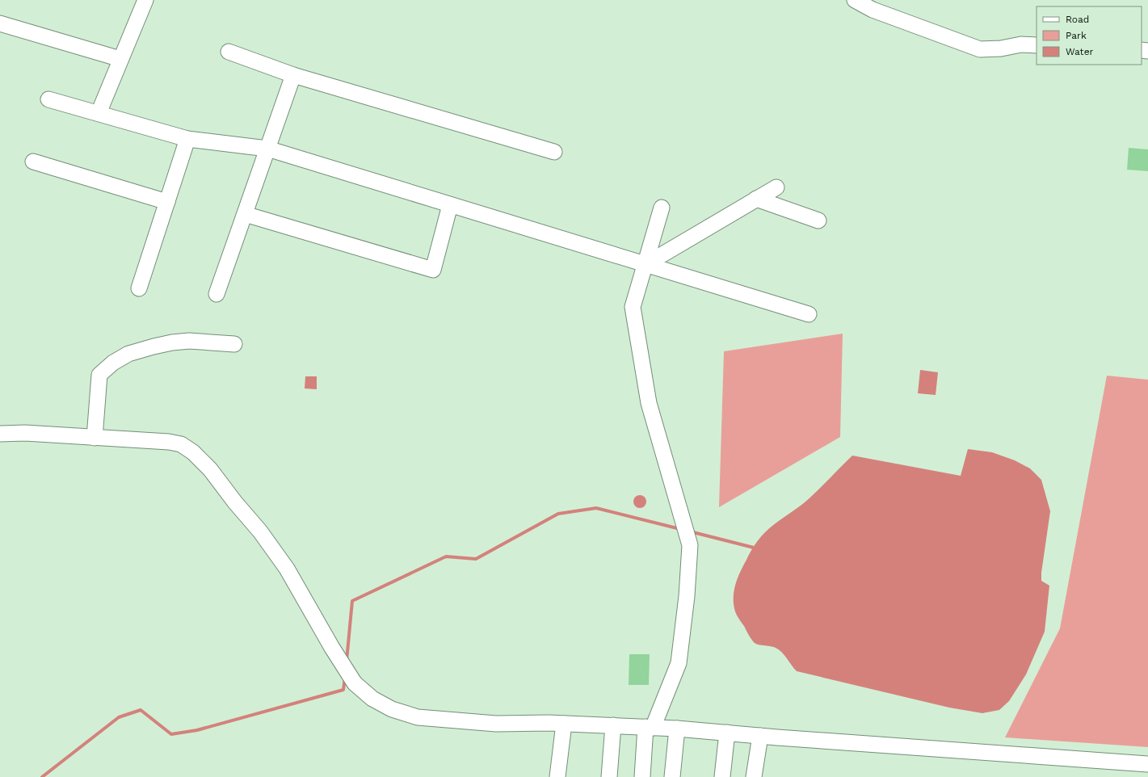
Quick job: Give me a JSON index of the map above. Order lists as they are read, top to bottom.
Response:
{
  "legend": ["Road", "Park", "Water"]
}
